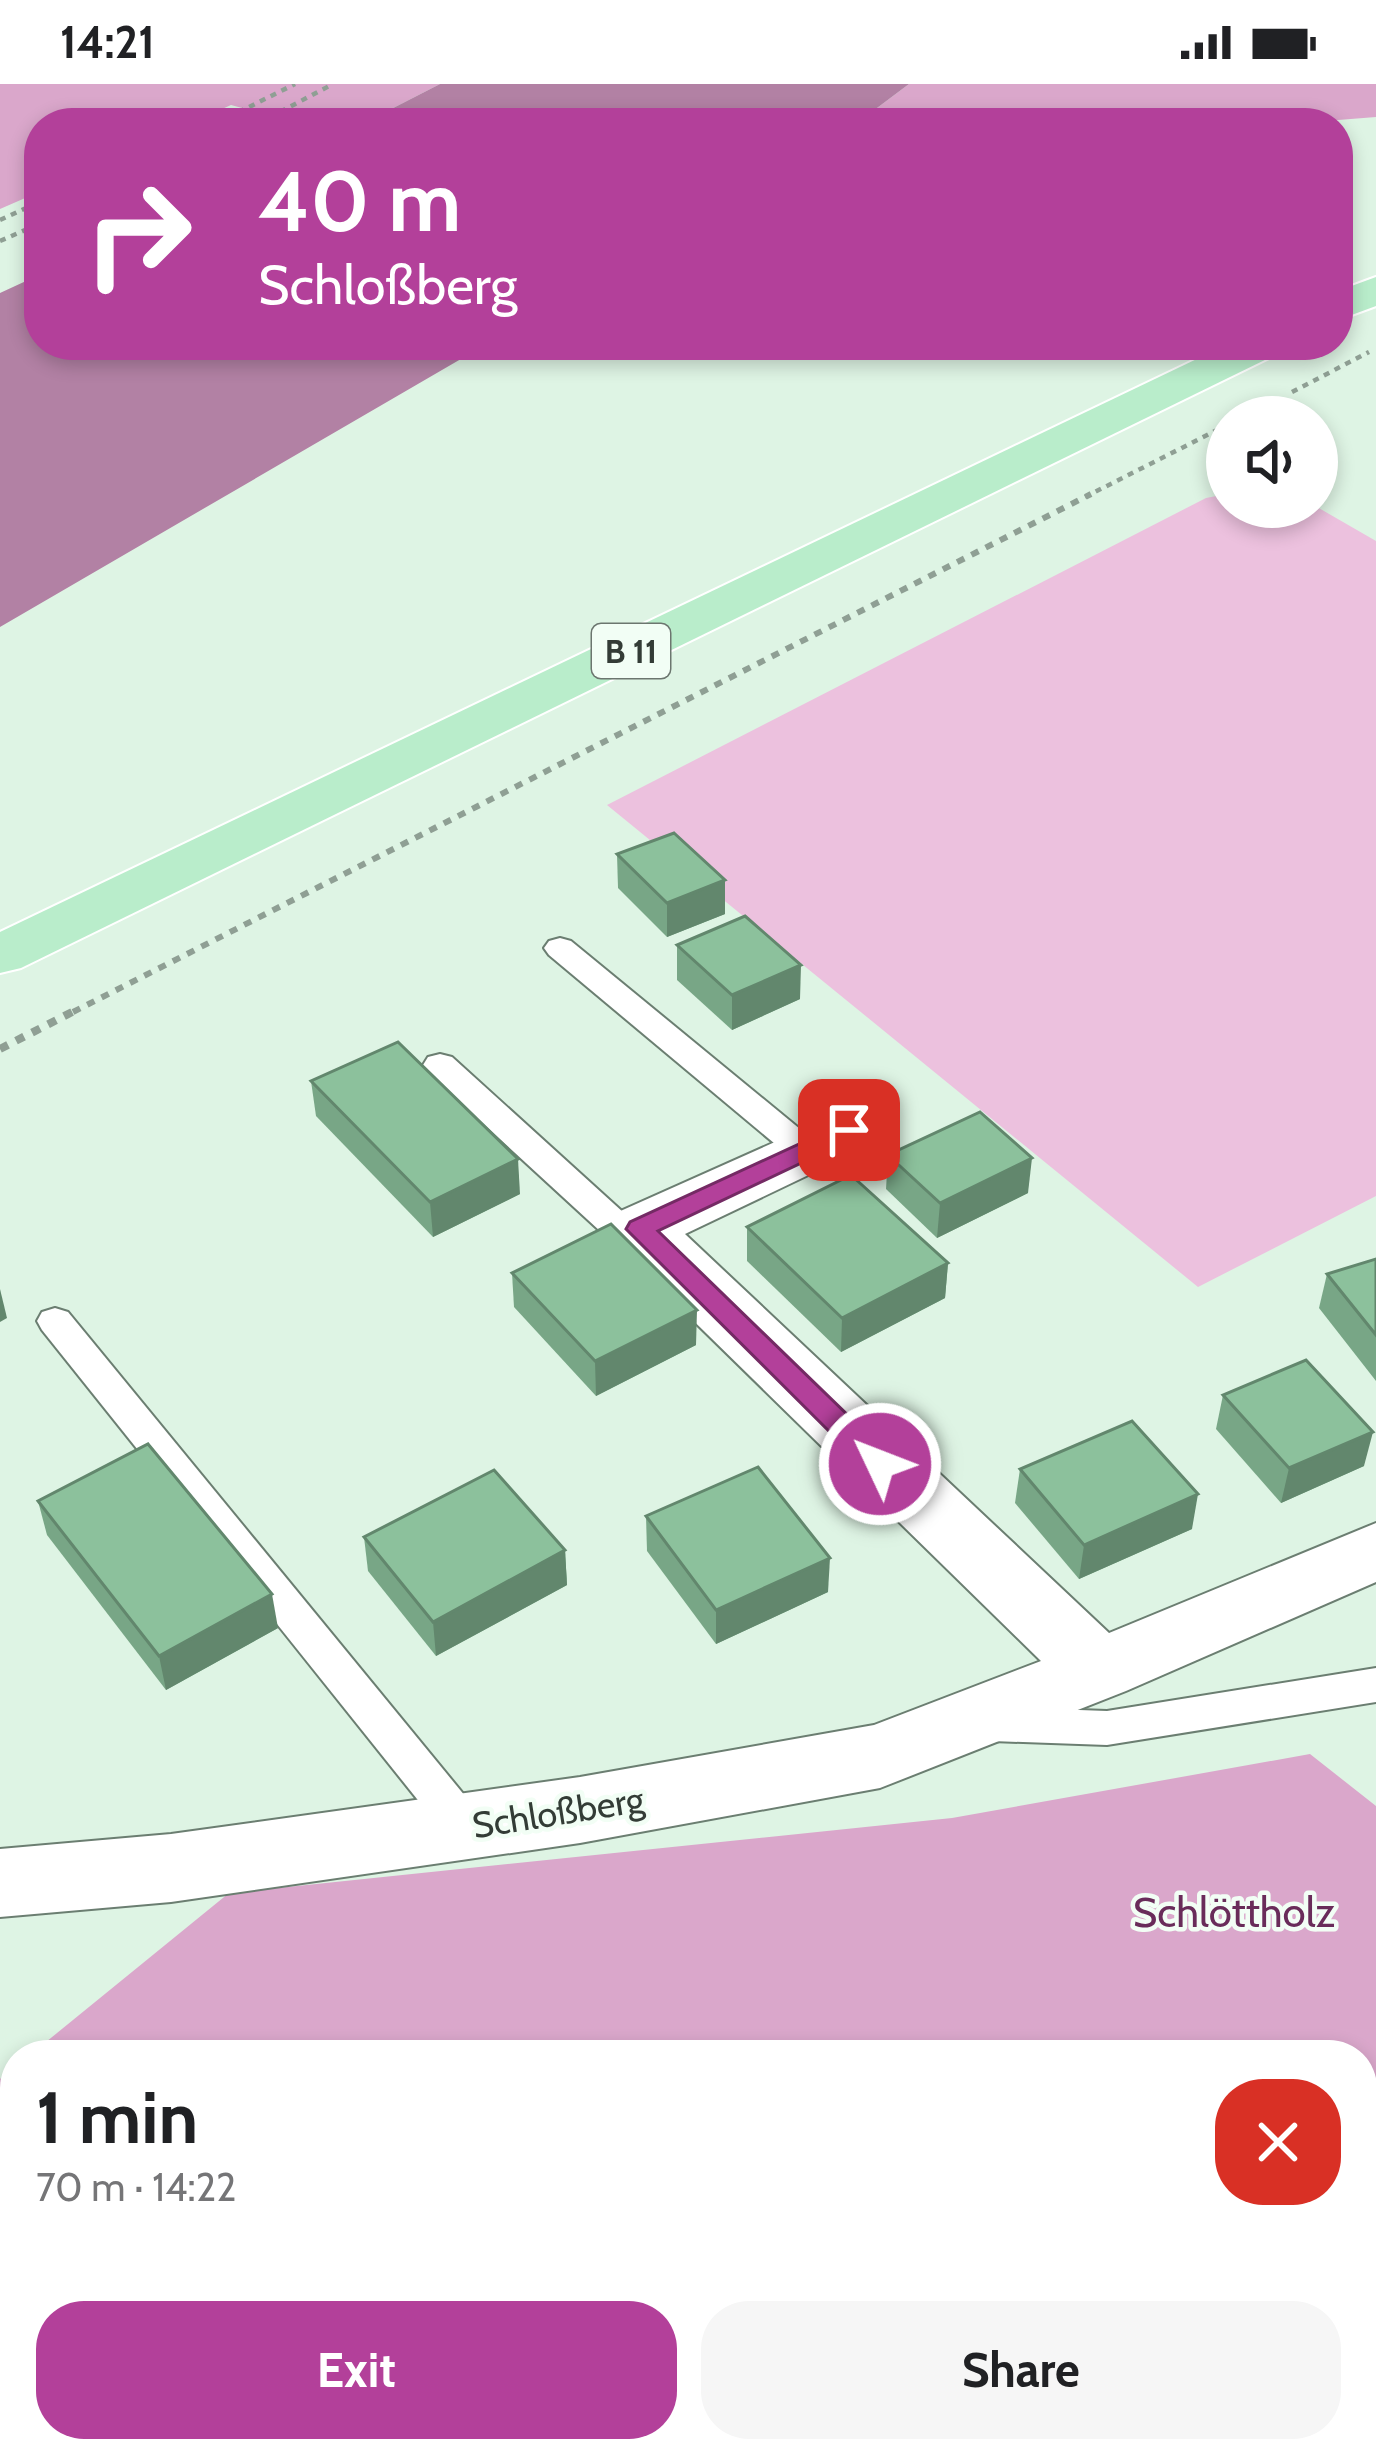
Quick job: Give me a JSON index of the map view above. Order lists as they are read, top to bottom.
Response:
{
  "streets": {
    "main road": ["B 11"],
    "street": ["Schloßberg"]
  },
  "parks": ["Schlöttholz"],
  "page": {
    "status": "14:21",
    "turn": ["40 m", "Schloßberg"],
    "heading": ["1 min", "70 m · 14:22"],
    "buttons": ["Exit", "Share"]
  }
}
